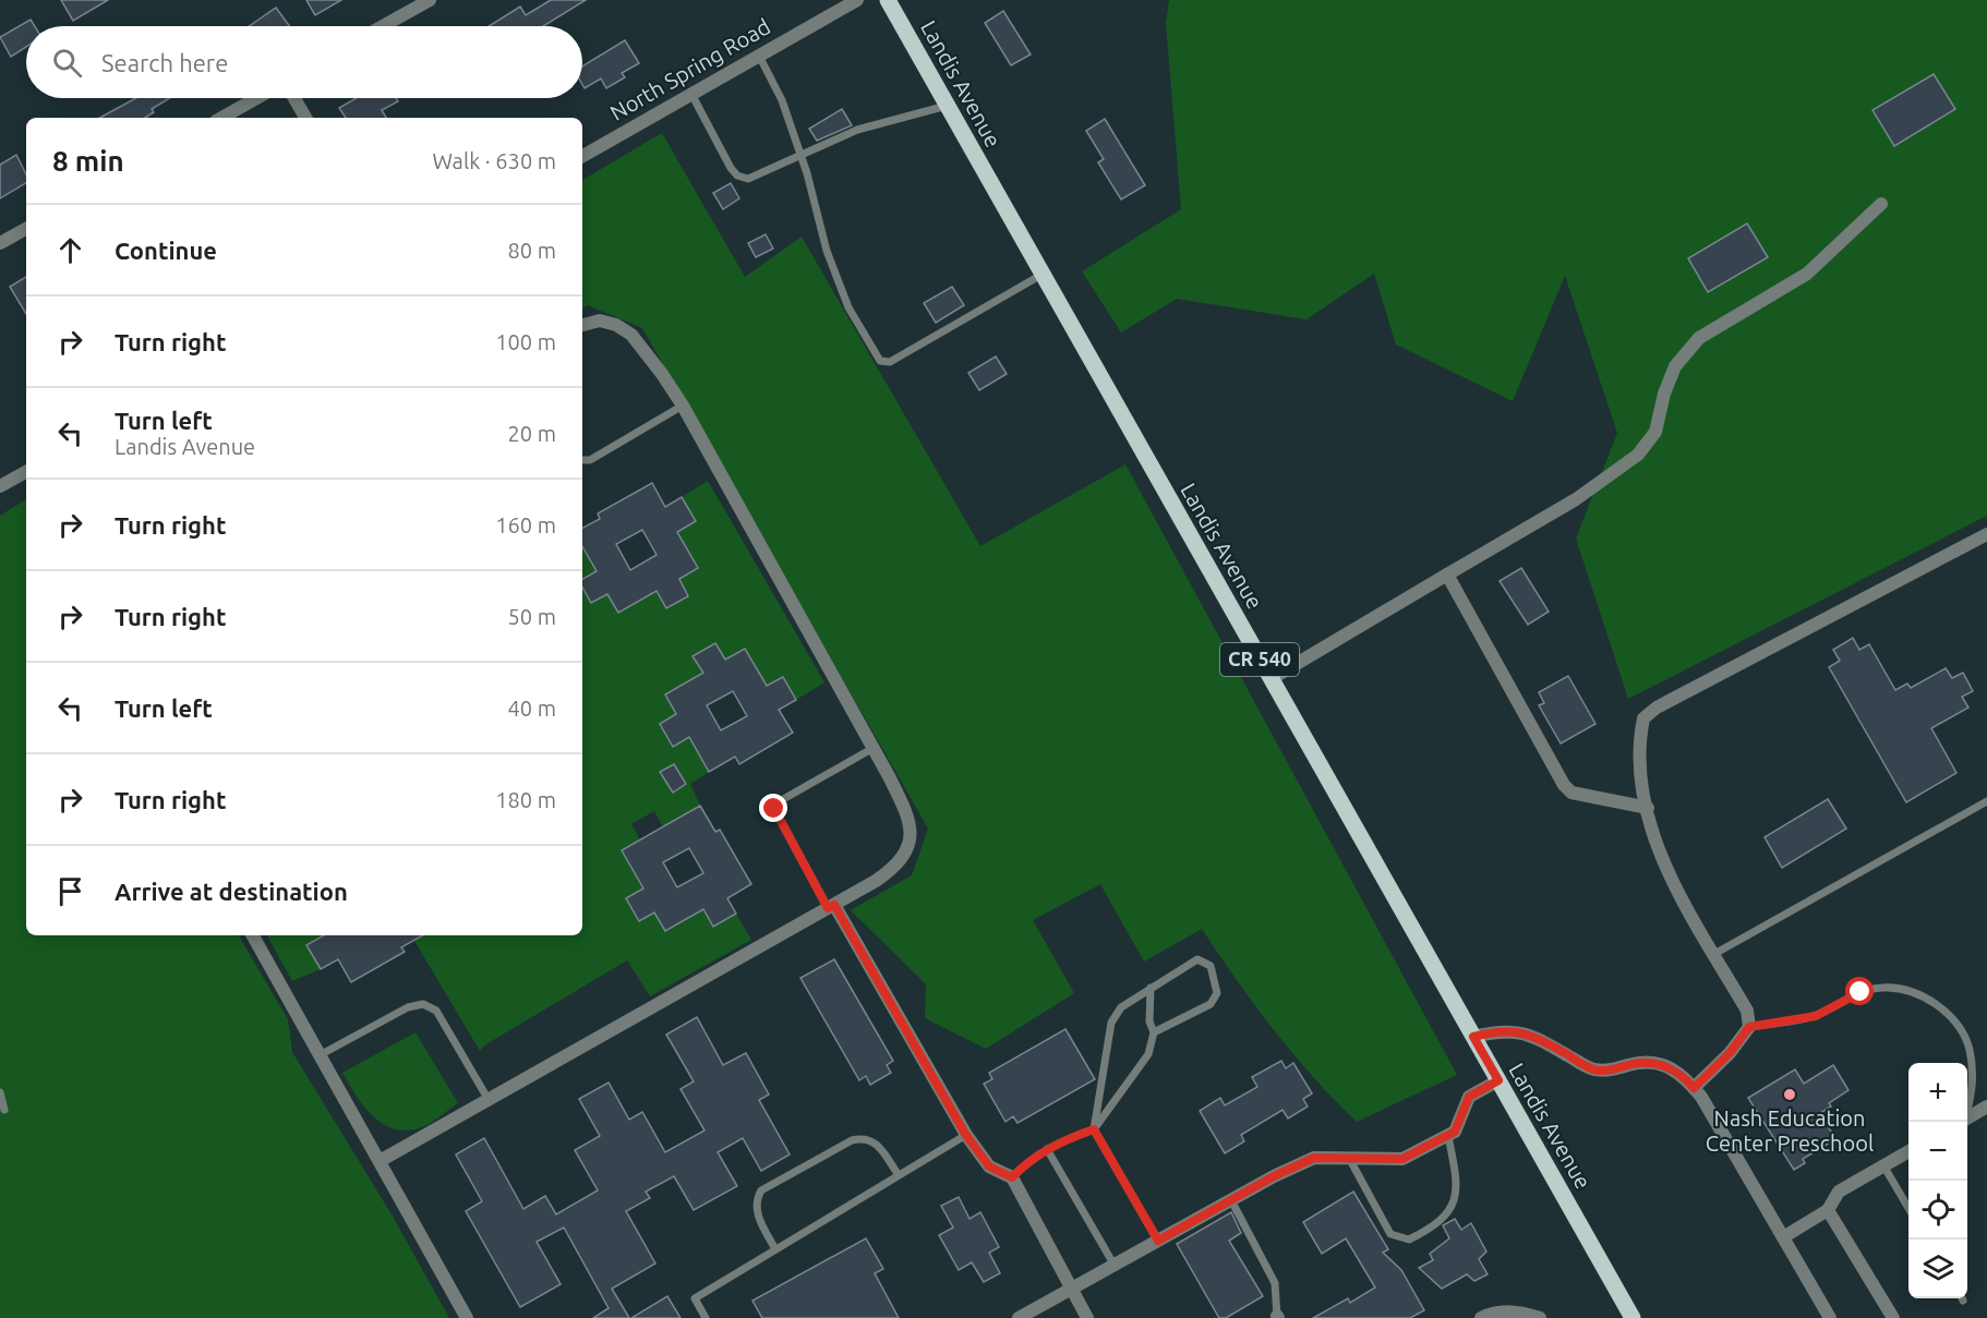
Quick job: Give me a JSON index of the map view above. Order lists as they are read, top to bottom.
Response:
{
  "streets": {
    "main road": ["Landis Avenue", "CR 540"],
    "street": ["North Spring Road"]
  },
  "places": ["Nash Education Center Preschool"],
  "page": {
    "search": "Search here",
    "heading": ["8 min", "Walk · 630 m"],
    "list": [
      ["Continue", "80 m"],
      ["Turn right", "100 m"],
      ["Turn left", "Landis Avenue", "20 m"],
      ["Turn right", "160 m"],
      ["Turn right", "50 m"],
      ["Turn left", "40 m"],
      ["Turn right", "180 m"],
      "Arrive at destination"
    ],
    "map_buttons": ["+", "−"]
  }
}
